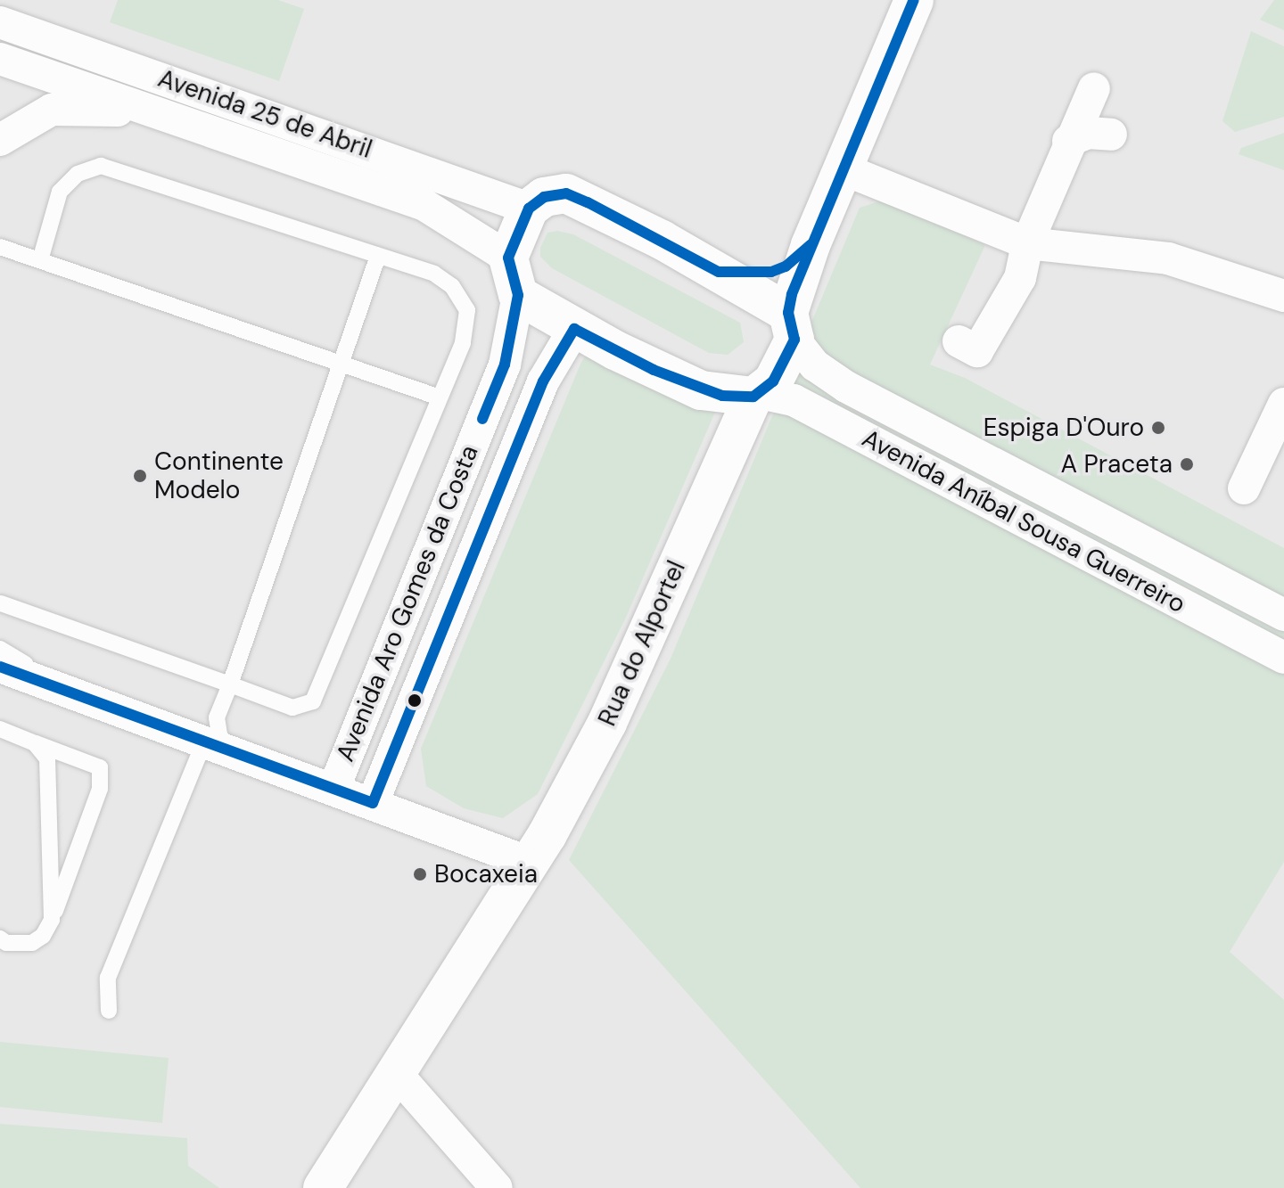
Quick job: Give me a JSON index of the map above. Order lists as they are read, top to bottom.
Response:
{
  "streets": {
    "main road": ["Rua do Alportel"],
    "street": ["Avenida 25 de Abril", "Avenida Aníbal Sousa Guerreiro", "Avenida Aro Gomes da Costa"]
  },
  "crossings": [
    ["Avenida Aníbal Sousa Guerreiro", "Rua do Alportel"]
  ],
  "places": [
    "Espiga D'Ouro",
    "A Praceta",
    "Continente Modelo",
    "Bocaxeia"
  ]
}
